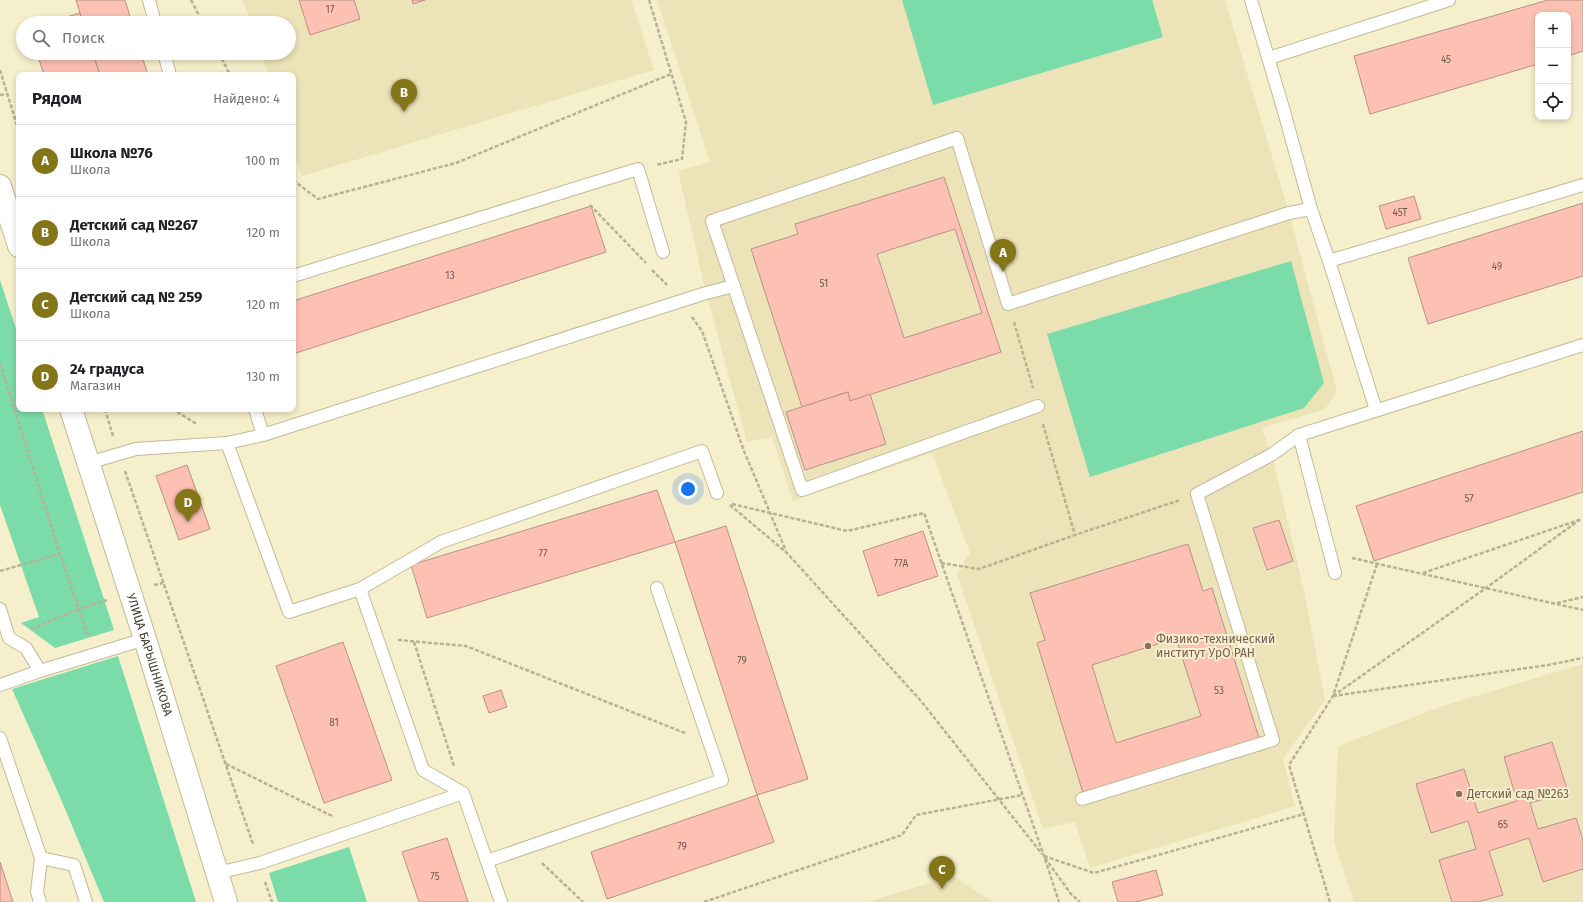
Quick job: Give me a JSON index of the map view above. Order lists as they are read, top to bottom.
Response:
{
  "streets": {
    "street": ["УЛИЦА БАРЫШНИКОВА"]
  },
  "places": ["Физико-технический институт УрО РАН", "Детский сад №263"],
  "house_numbers": [
    "17",
    "45",
    "45Т",
    "49",
    "13",
    "51",
    "57",
    "77",
    "77А",
    "79",
    "53",
    "81",
    "65",
    "79",
    "75"
  ],
  "page": {
    "map_buttons": ["+", "−"],
    "search": "Поиск",
    "heading": ["Рядом", "Найдено: 4"],
    "pins": [
      "B",
      "A",
      "D",
      "C"
    ],
    "list": [
      {
        "mark": "A",
        "name": "Школа №76",
        "note": "Школа",
        "value": "100 m"
      },
      {
        "mark": "B",
        "name": "Детский сад №267",
        "note": "Школа",
        "value": "120 m"
      },
      {
        "mark": "C",
        "name": "Детский сад № 259",
        "note": "Школа",
        "value": "120 m"
      },
      {
        "mark": "D",
        "name": "24 градуса",
        "note": "Магазин",
        "value": "130 m"
      }
    ]
  }
}
